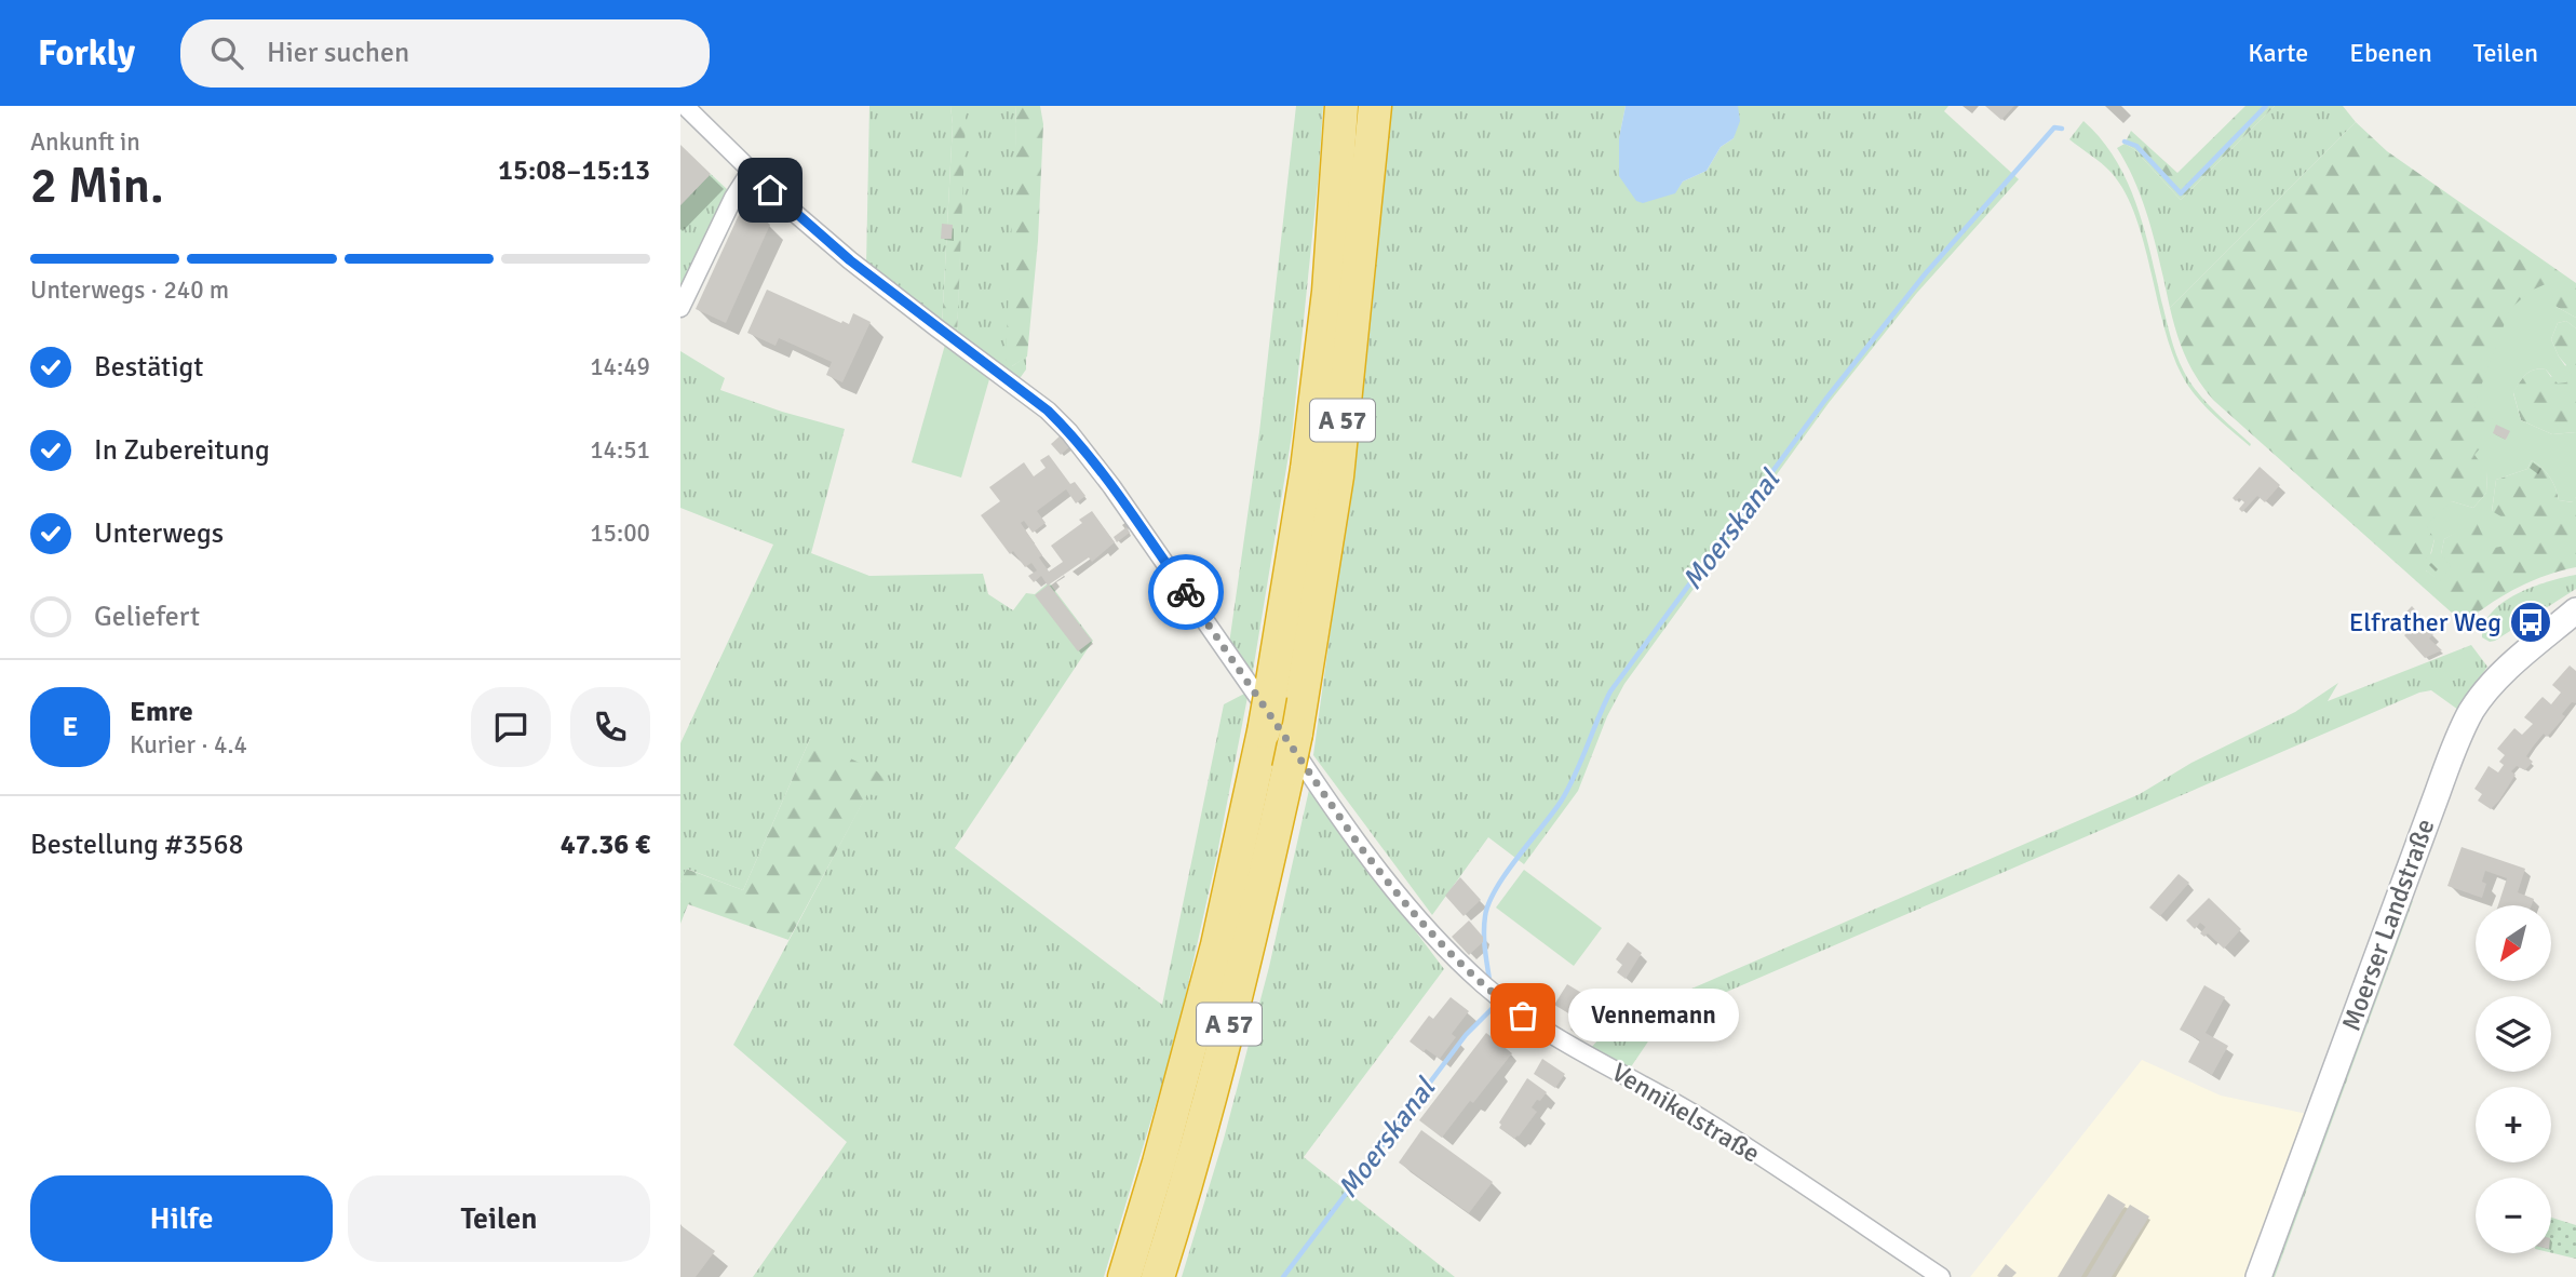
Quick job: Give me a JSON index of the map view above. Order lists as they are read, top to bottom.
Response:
{
  "streets": {
    "highway": ["A 57"],
    "main road": ["Moerser Landstraße"],
    "street": ["Vennikelstraße"]
  },
  "water": ["Moerskanal"],
  "places": {
    "bus stop": ["Elfrather Weg"],
    "other": ["Vennemann"]
  },
  "north": "bottom left",
  "page": {
    "header": "Forkly",
    "search": "Hier suchen",
    "nav": ["Karte", "Ebenen", "Teilen"],
    "heading": ["2 Min.", "Ankunft in", "15:08–15:13"],
    "panel": [
      "Emre",
      "Kurier · 4.4",
      "Bestellung #3568",
      "47.36 €"
    ],
    "bar": "Unterwegs · 240 m",
    "list": [
      ["Bestätigt", "14:49"],
      ["In Zubereitung", "14:51"],
      ["Unterwegs", "15:00"],
      "Geliefert"
    ],
    "round": "E",
    "map_buttons": ["+", "−"],
    "bubble": "Vennemann",
    "buttons": ["Hilfe", "Teilen"]
  }
}
